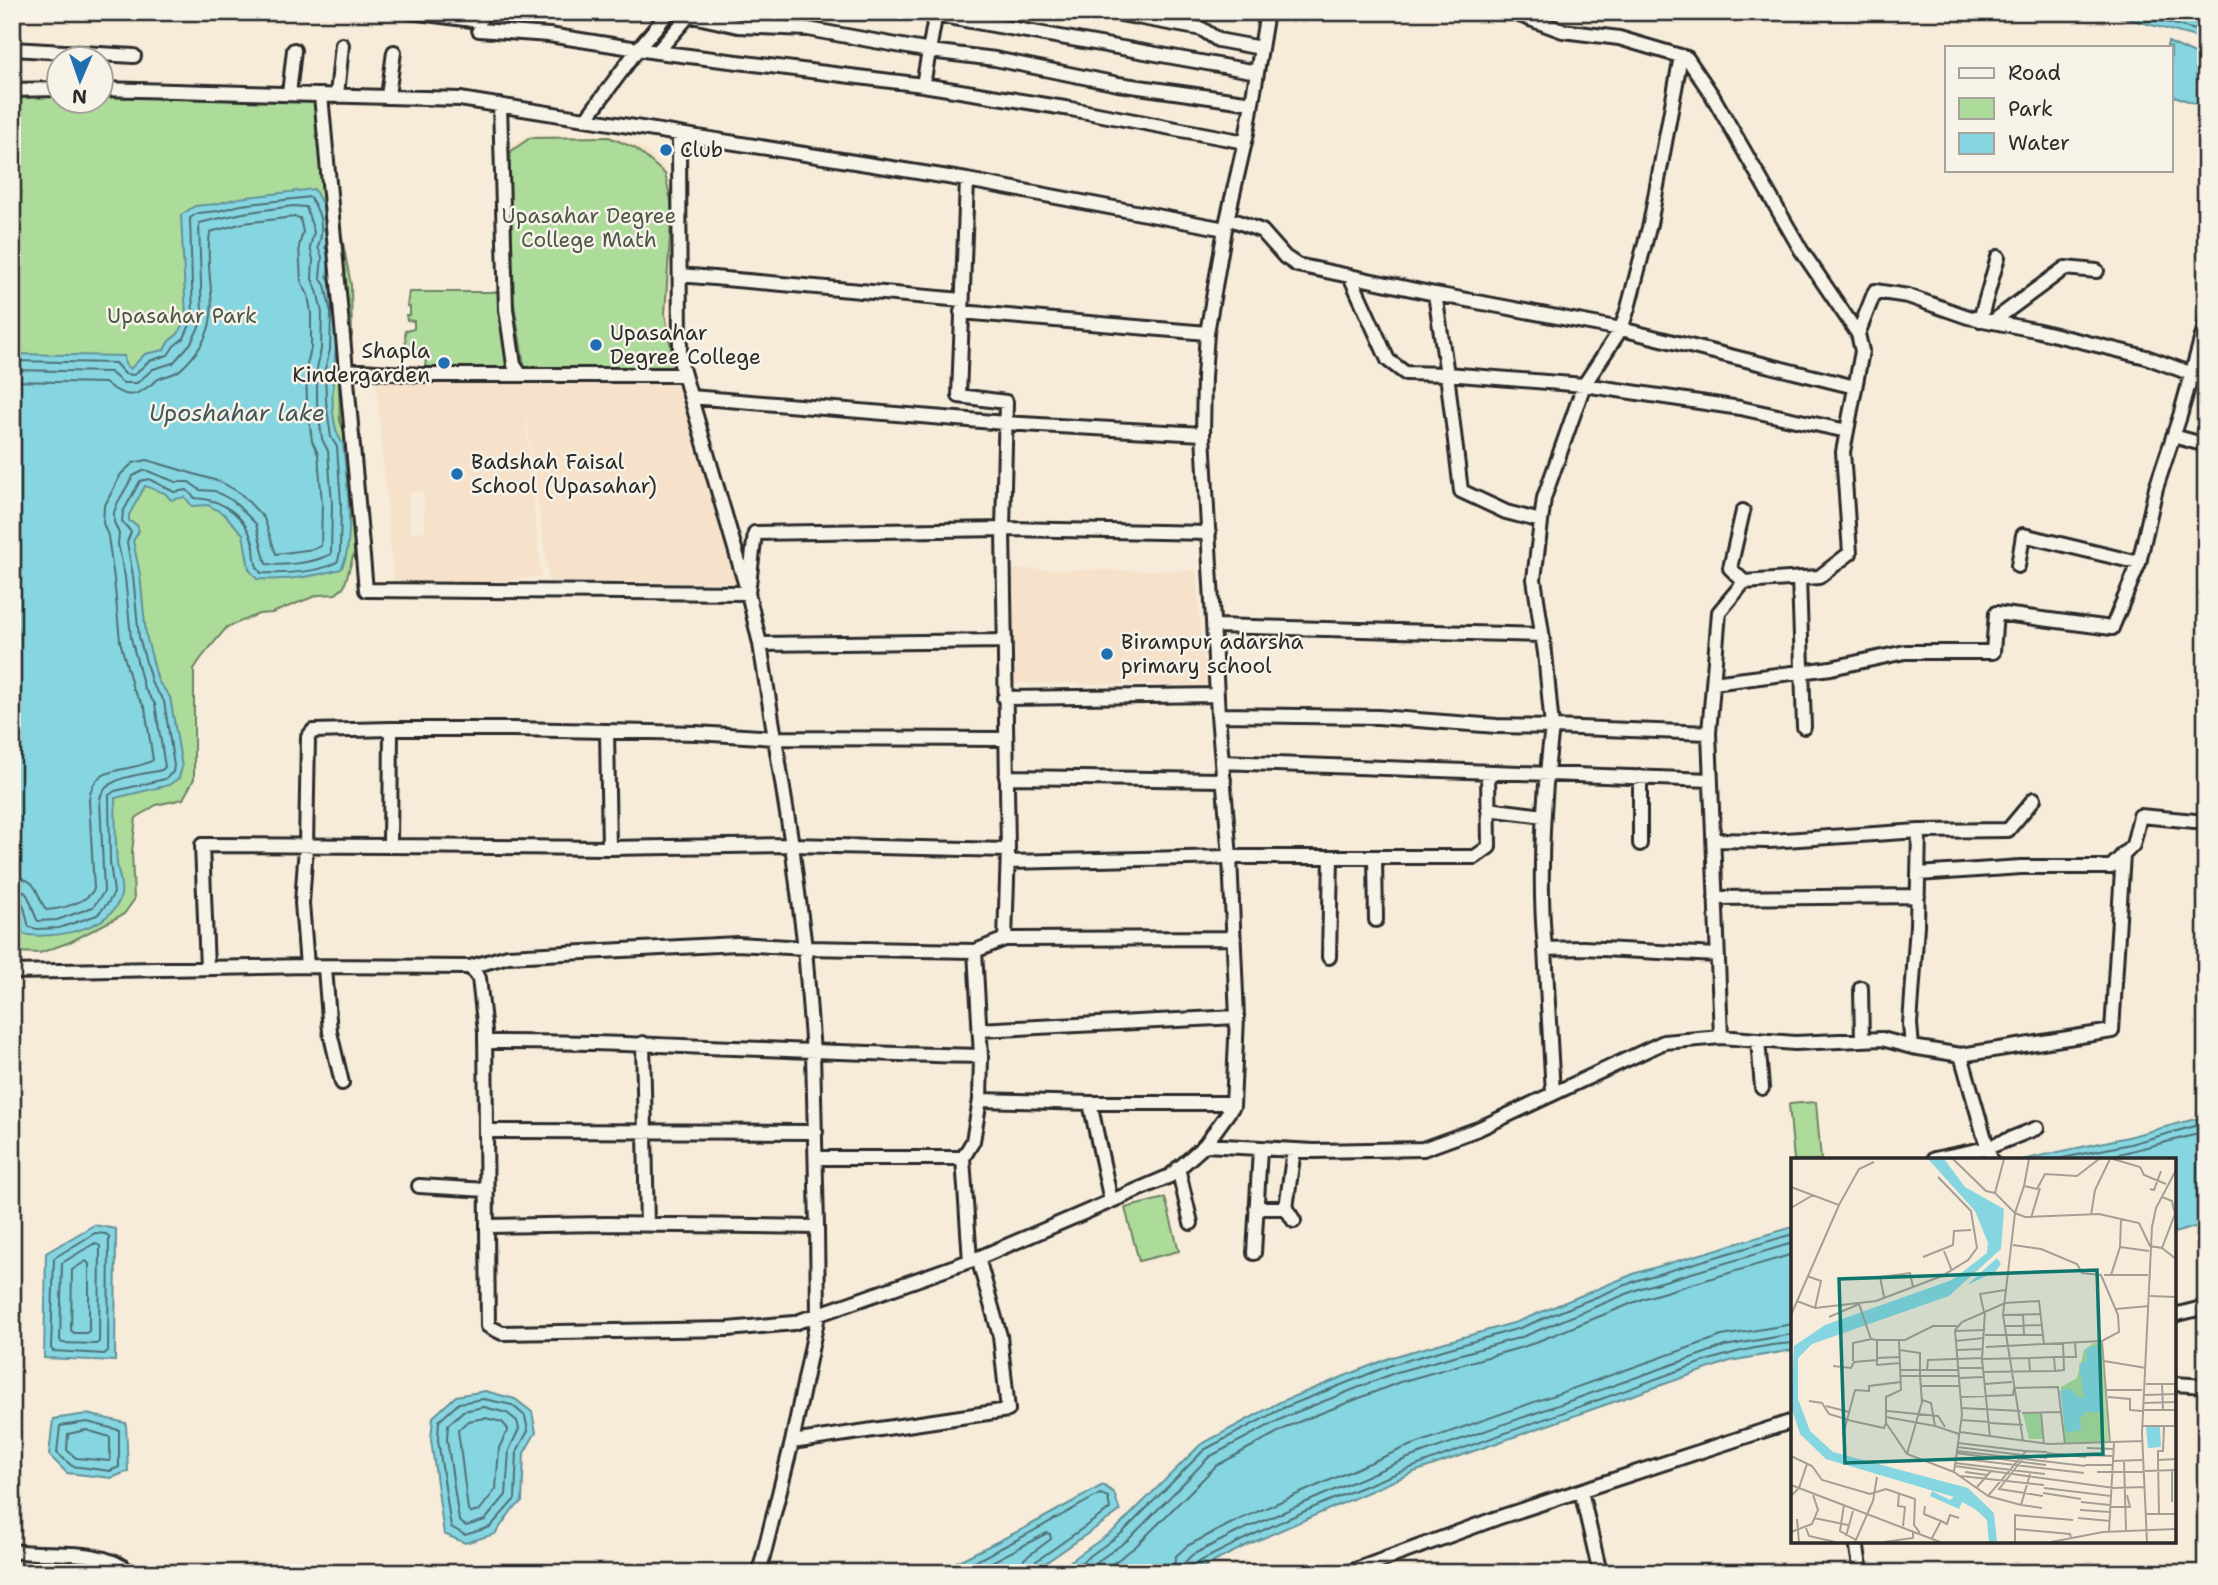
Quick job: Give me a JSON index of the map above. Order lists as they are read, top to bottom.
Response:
{
  "water": ["Uposhahar lake"],
  "parks": ["Upasahar Degree College Math", "Upasahar Park"],
  "places": [
    "Club",
    "Upasahar Degree College",
    "Shapla Kindergarden",
    "Badshah Faisal School (Upasahar)",
    "Birampur adarsha primary school"
  ],
  "legend": ["Road", "Park", "Water"],
  "north": "bottom"
}
